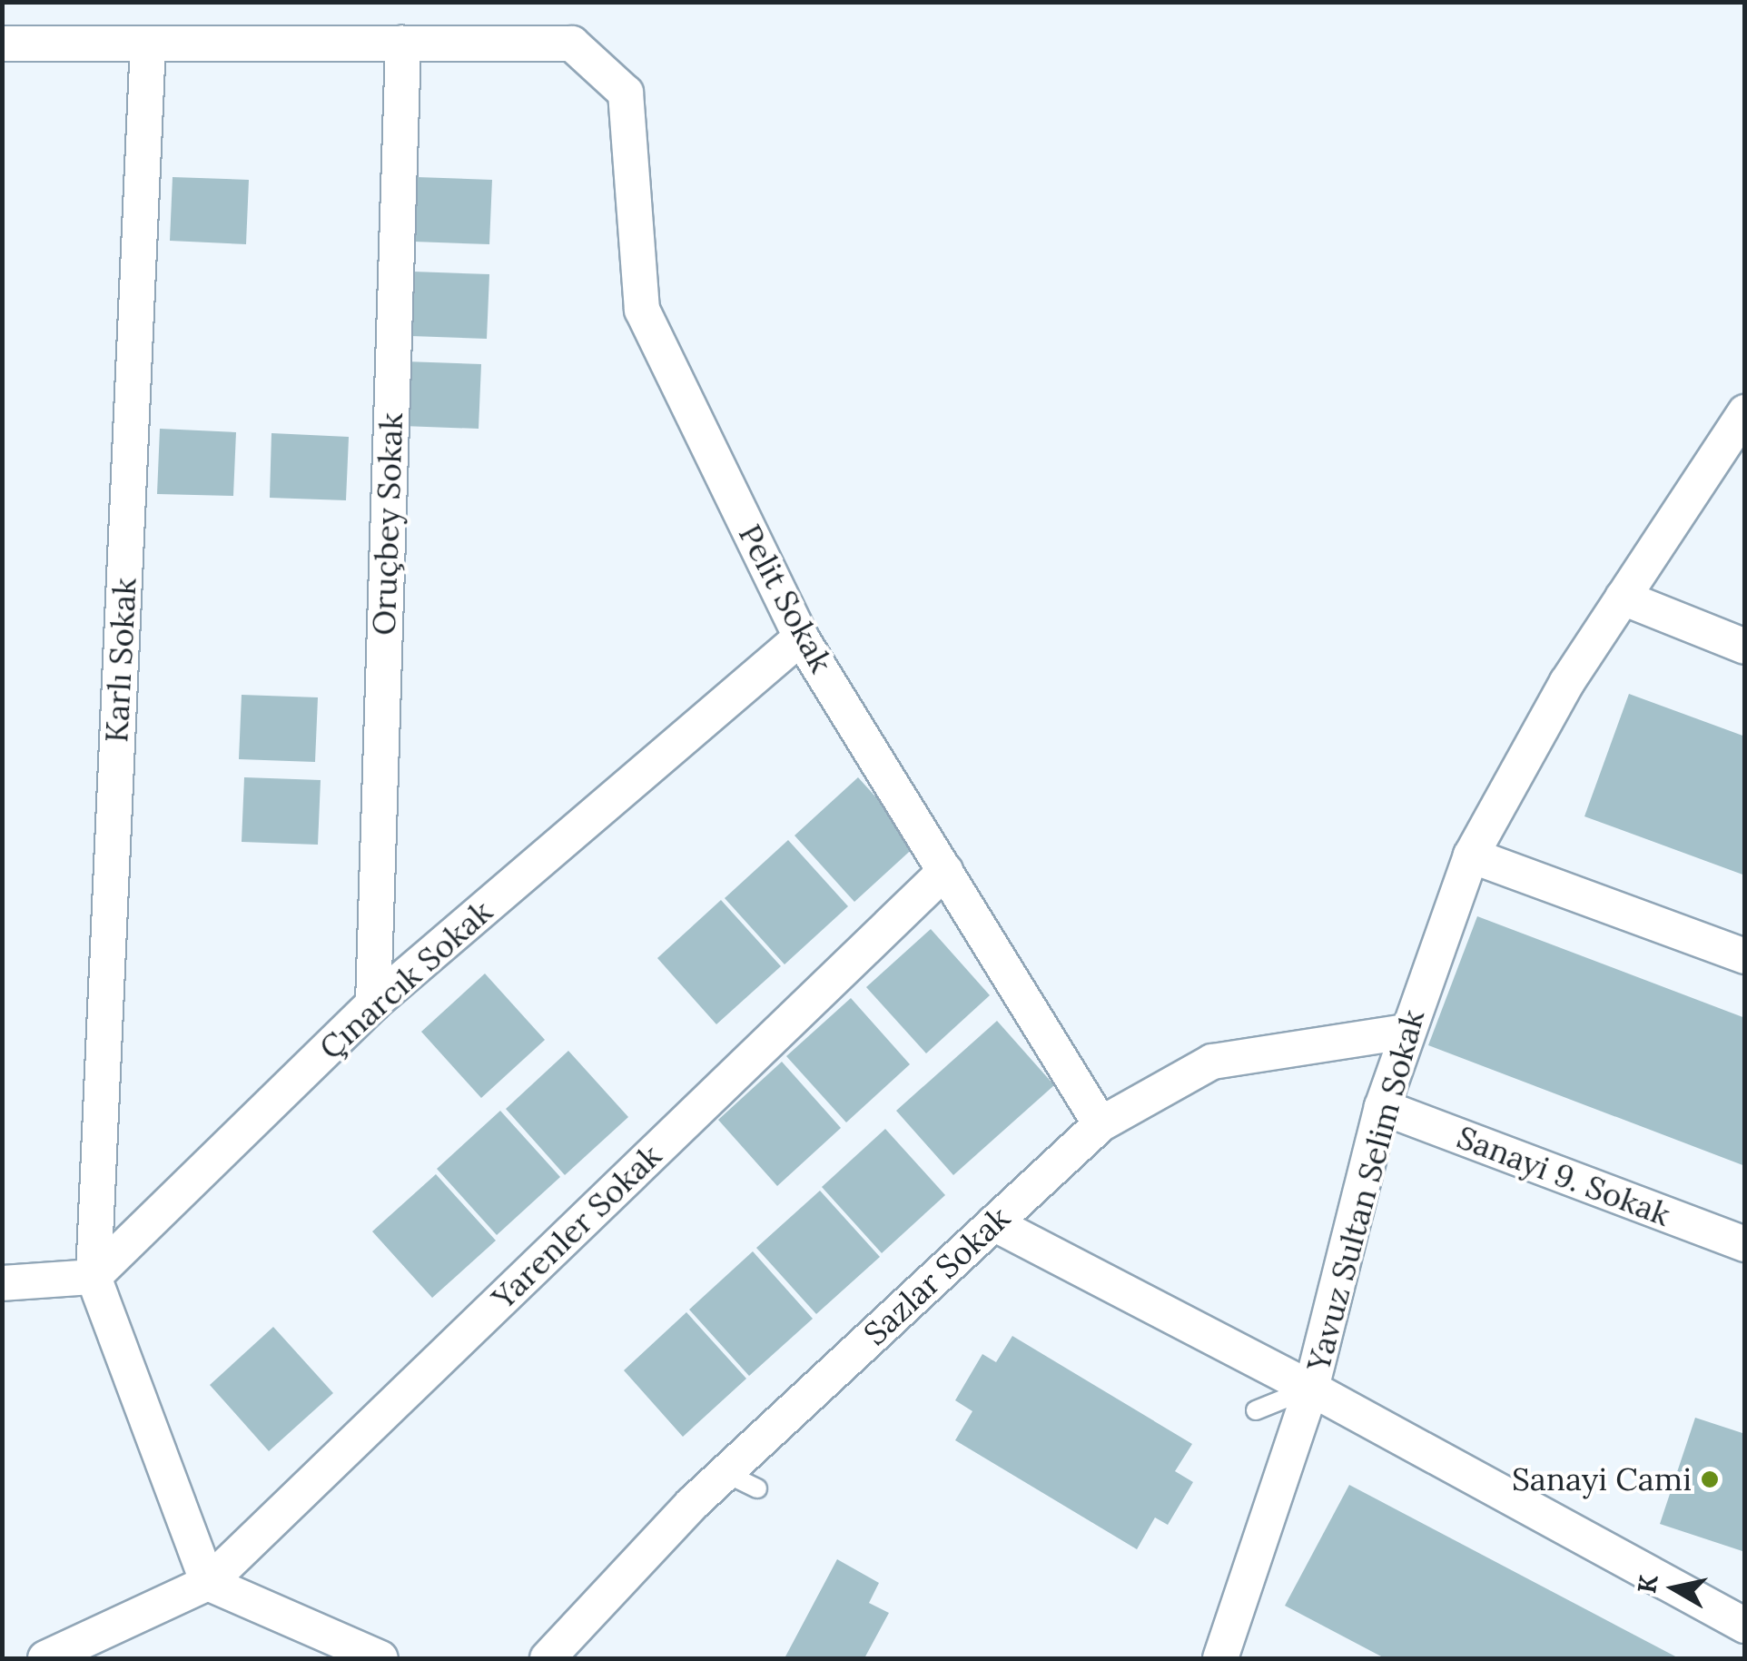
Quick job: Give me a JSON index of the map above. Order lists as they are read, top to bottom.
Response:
{
  "streets": {
    "street": [
      "Oruçbey Sokak",
      "Pelit Sokak",
      "Karlı Sokak",
      "Çınarcık Sokak",
      "Sanayi 9. Sokak",
      "Yavuz Sultan Selim Sokak",
      "Yarenler Sokak",
      "Sazlar Sokak"
    ]
  },
  "crossings": [
    ["Oruçbey Sokak", "Pelit Sokak"],
    ["Oruçbey Sokak", "Çınarcık Sokak"],
    ["Pelit Sokak", "Çınarcık Sokak"],
    ["Pelit Sokak", "Yarenler Sokak"],
    ["Pelit Sokak", "Sazlar Sokak"],
    ["Karlı Sokak", "Çınarcık Sokak"],
    ["Sanayi 9. Sokak", "Yavuz Sultan Selim Sokak"],
    ["Yavuz Sultan Selim Sokak", "Sazlar Sokak"]
  ],
  "places": ["Sanayi Cami"],
  "north": "left"
}
